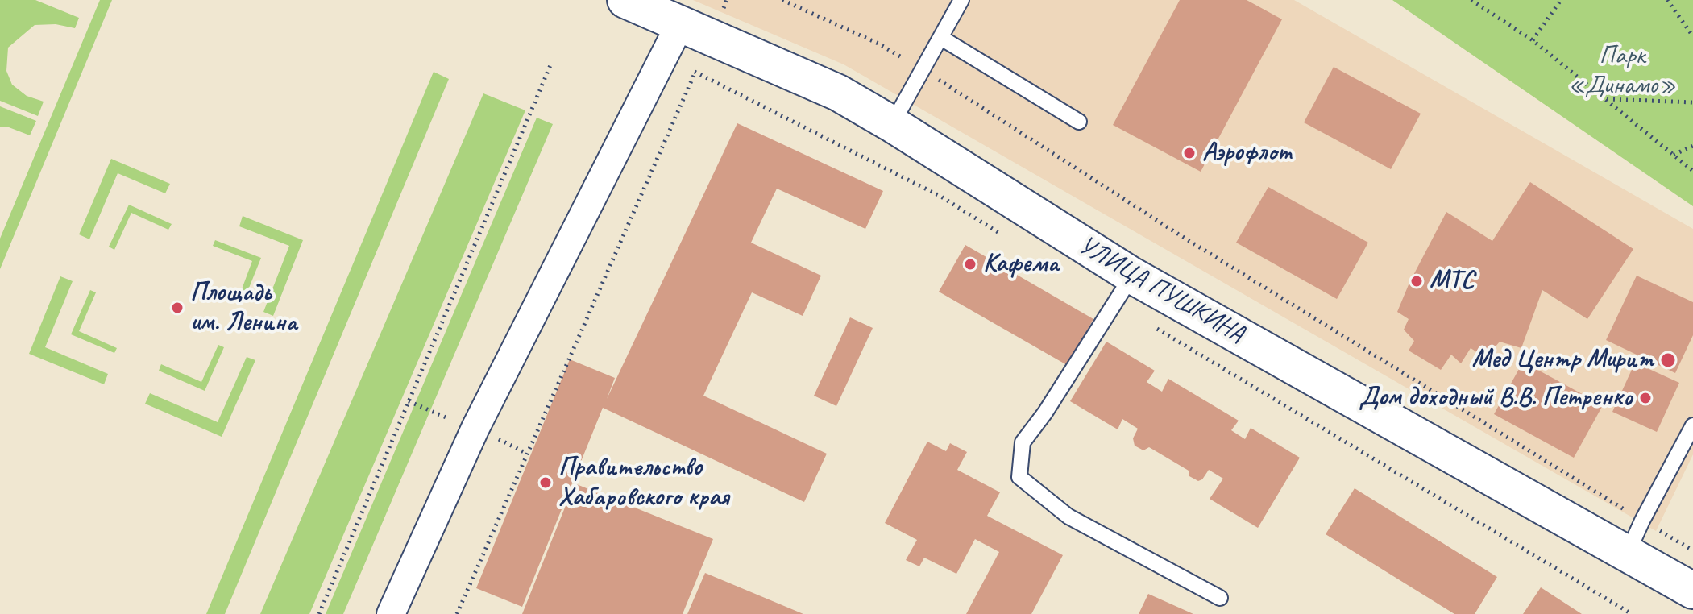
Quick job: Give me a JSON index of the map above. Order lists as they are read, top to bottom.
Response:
{
  "streets": {
    "street": ["УЛИЦА ПУШКИНА"]
  },
  "parks": ["Парк «Динамо»"],
  "places": [
    "Аэрофлот",
    "Кафема",
    "МТС",
    "Площадь им. Ленина",
    "Мед Центр Мирит",
    "Дом доходный В.В. Петренко",
    "Правительство Хабаровского края"
  ]
}
